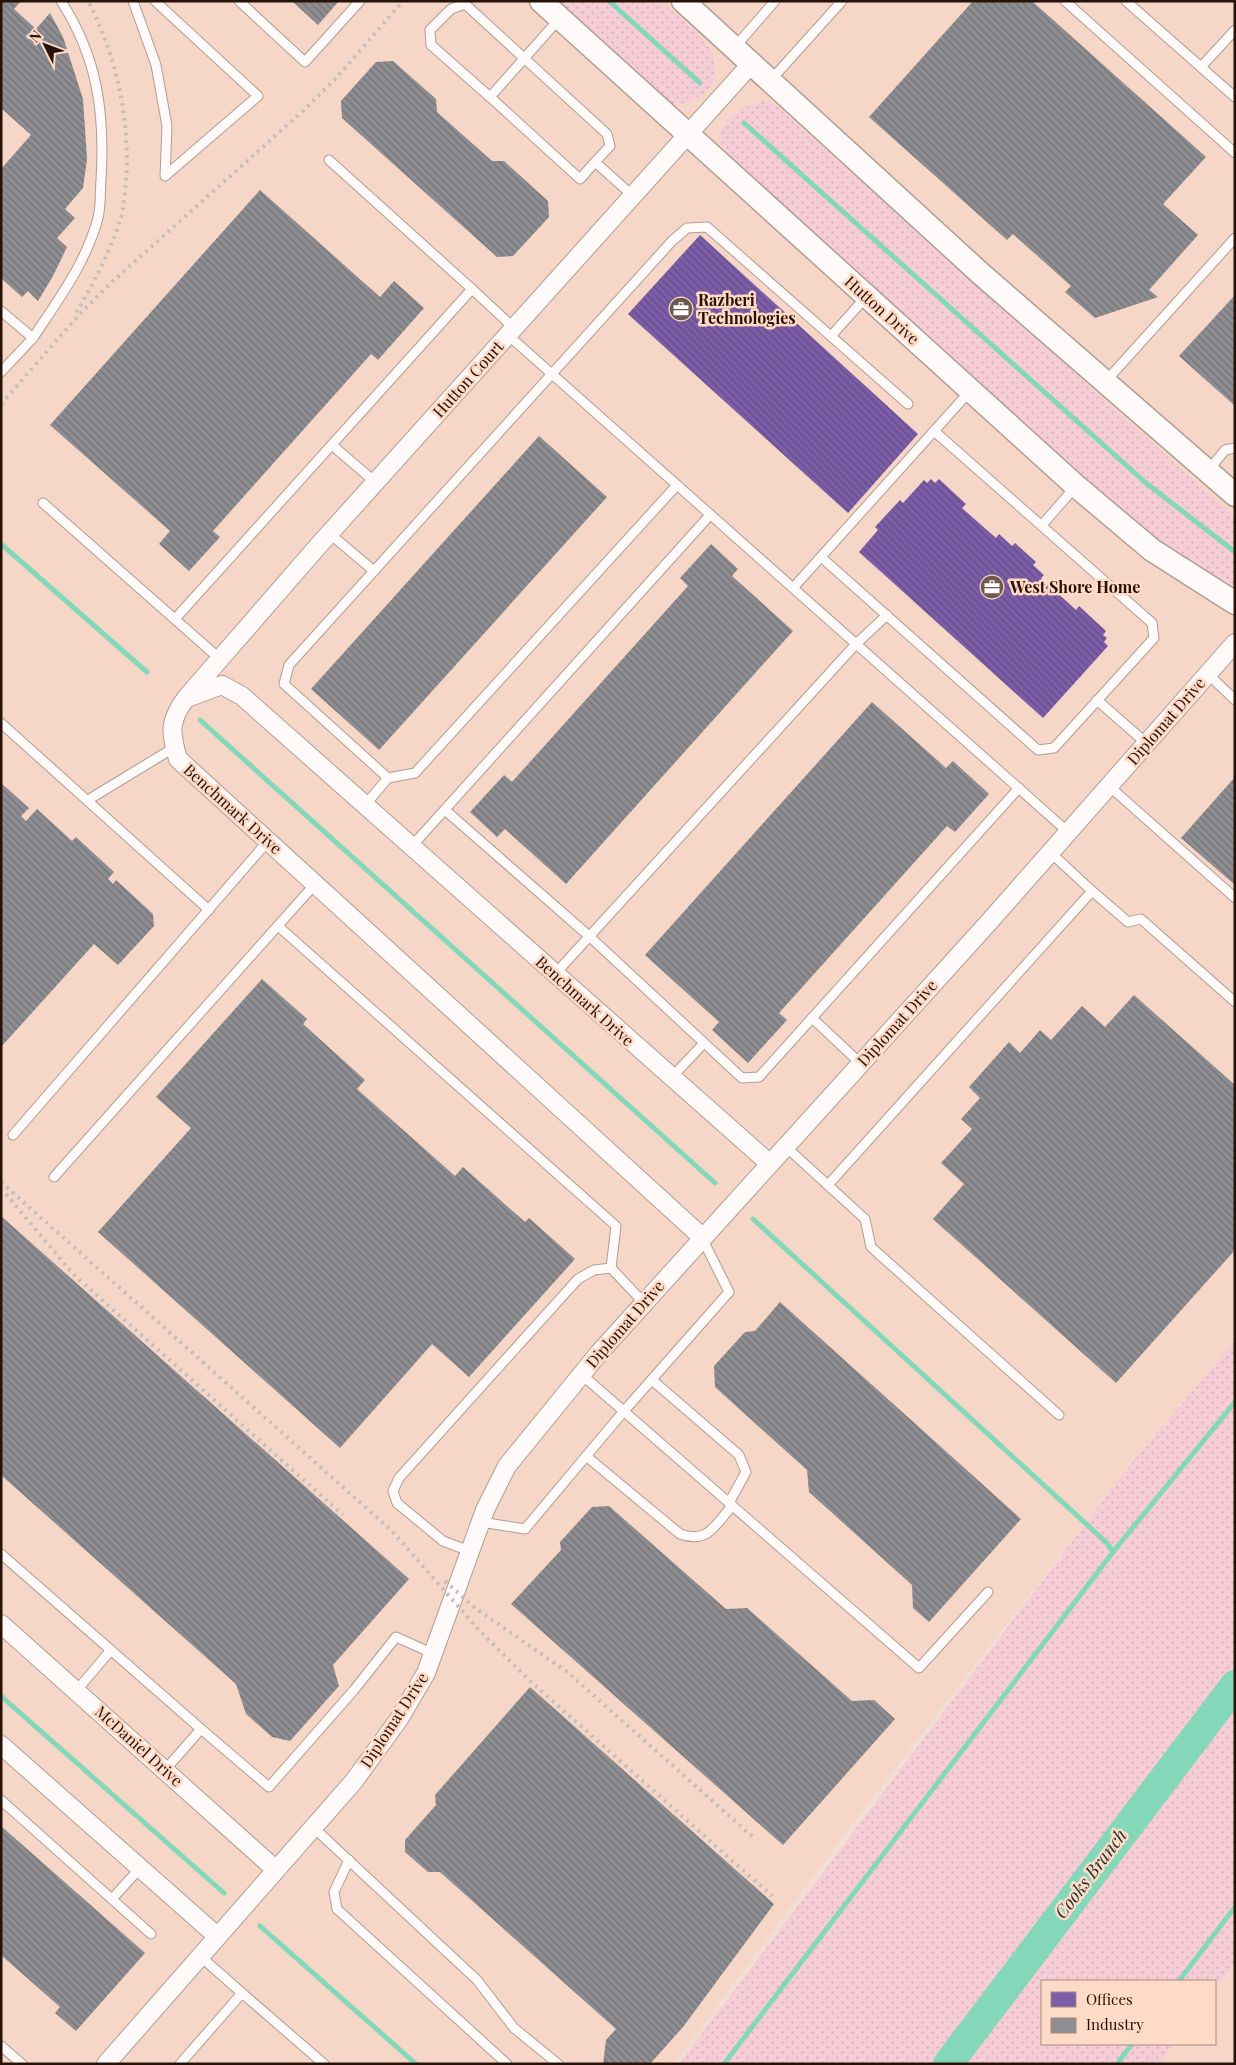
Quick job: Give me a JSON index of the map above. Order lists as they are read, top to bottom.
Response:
{
  "streets": {
    "street": [
      "Hutton Drive",
      "Hutton Court",
      "Diplomat Drive",
      "Benchmark Drive",
      "McDaniel Drive"
    ]
  },
  "crossings": [
    ["Hutton Drive", "Hutton Court"],
    ["Hutton Court", "Benchmark Drive"],
    ["Diplomat Drive", "Benchmark Drive"],
    ["Diplomat Drive", "McDaniel Drive"]
  ],
  "water": ["Cooks Branch"],
  "places": {
    "office": ["Razberi Technologies", "West Shore Home"]
  },
  "legend": ["Offices", "Industry"],
  "north": "top left"
}
